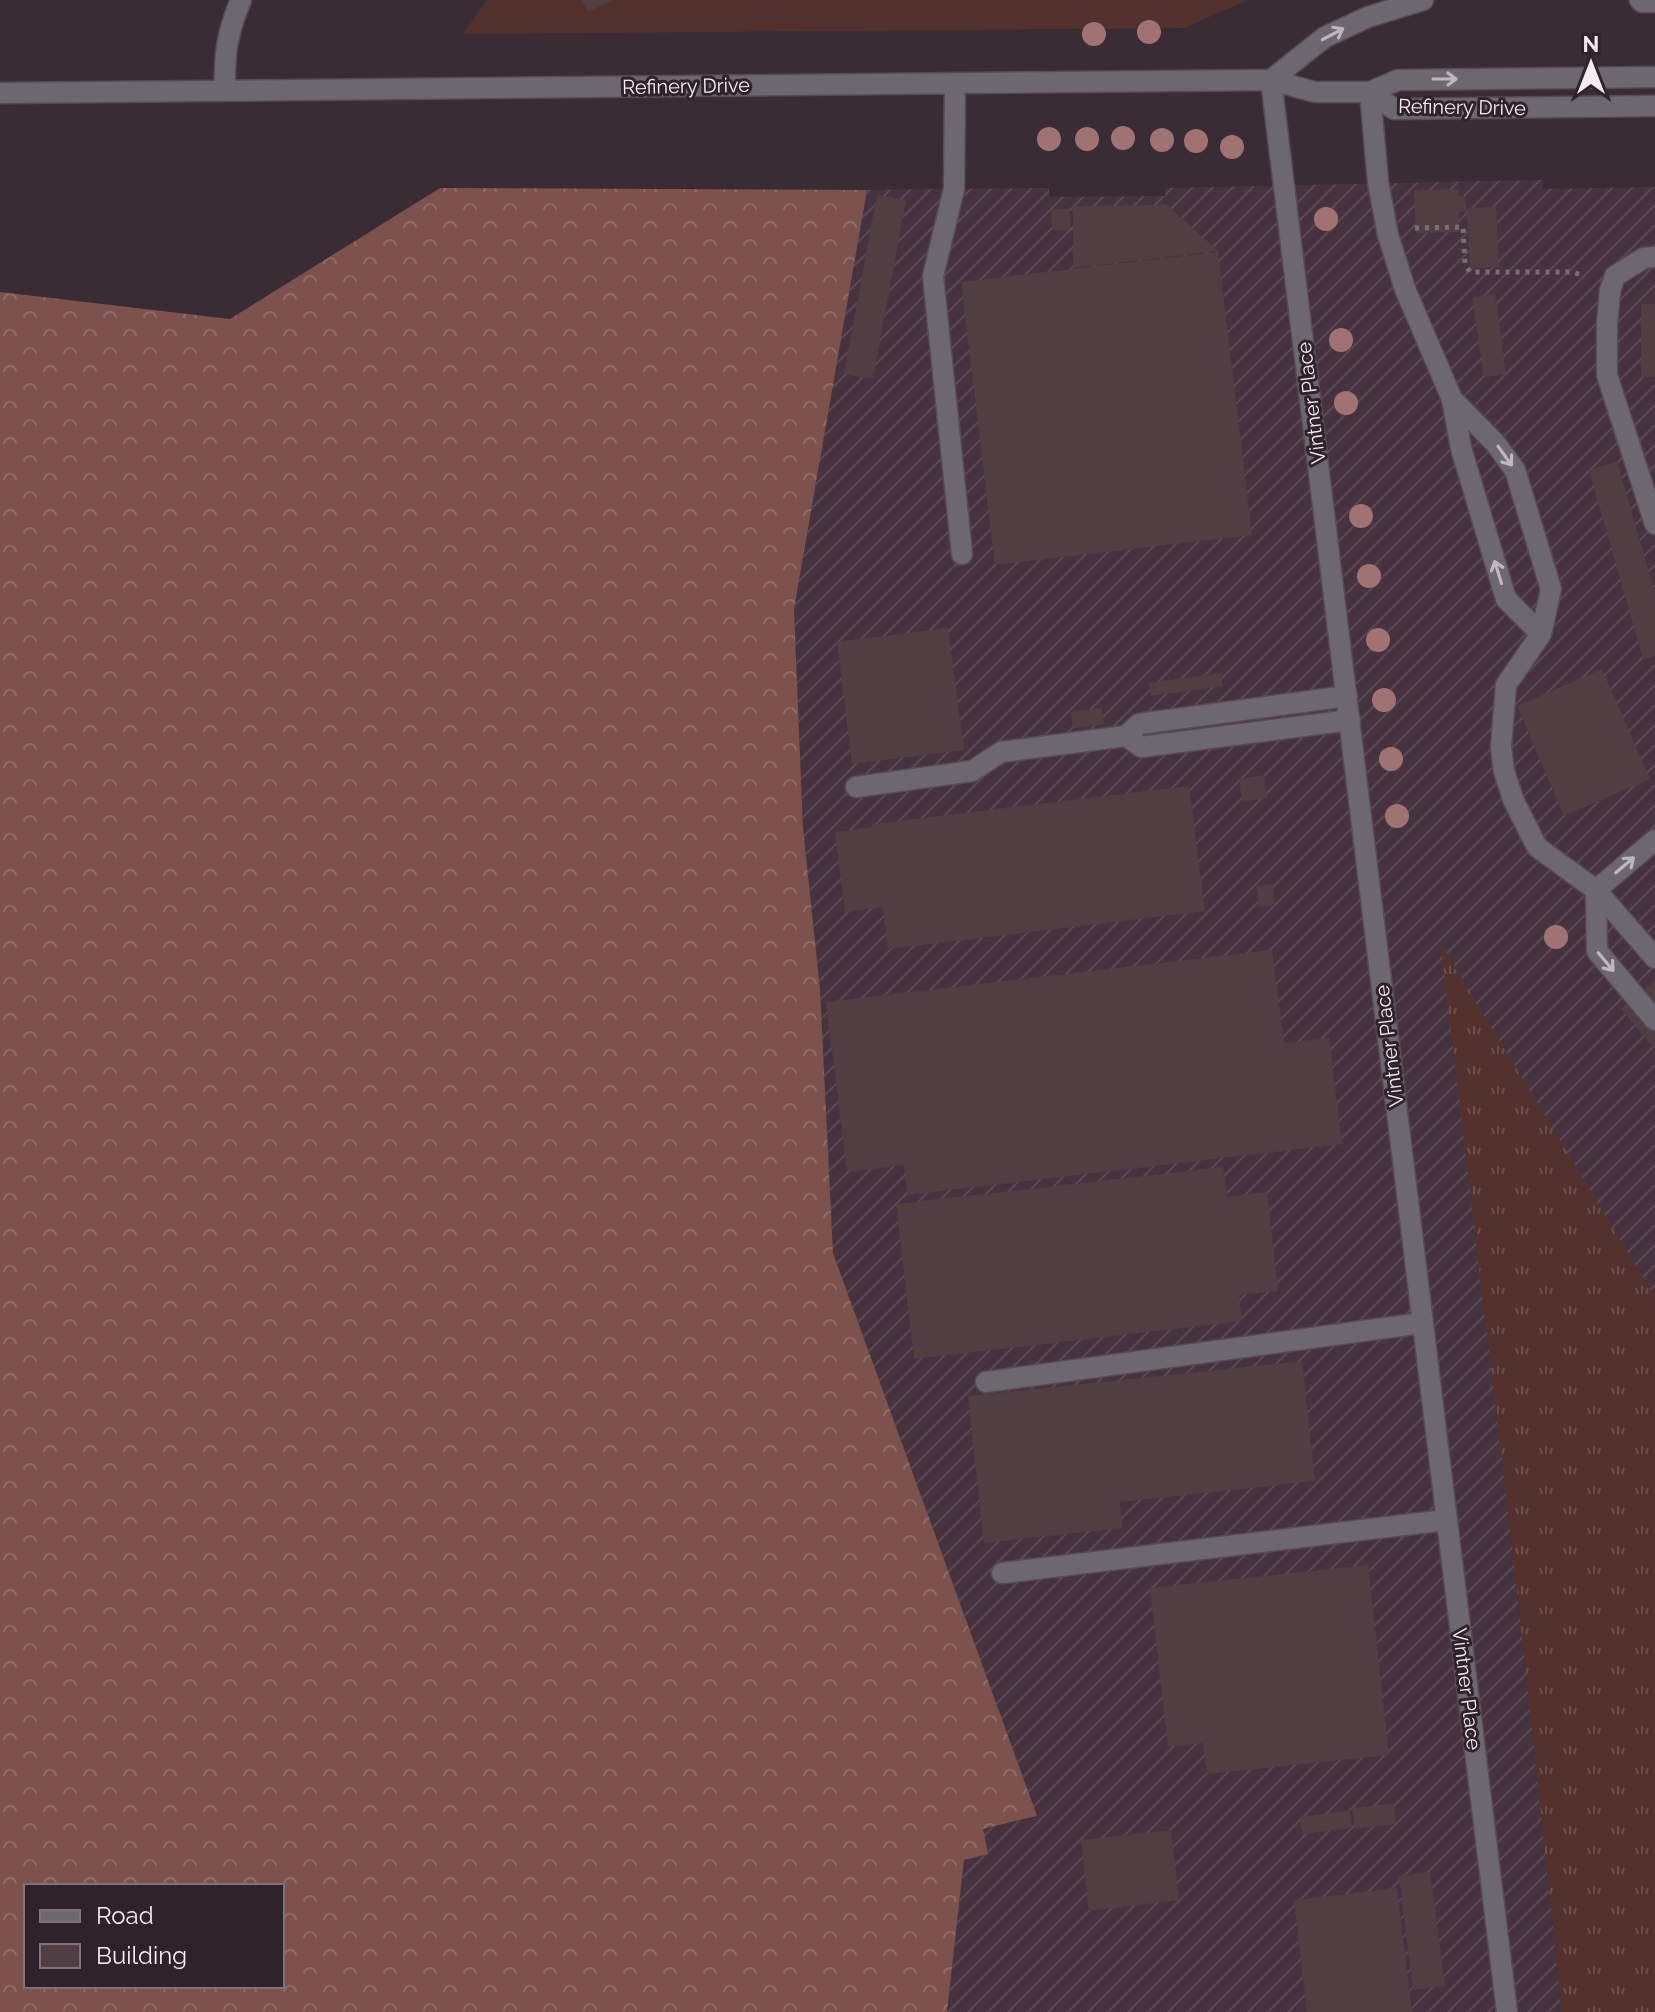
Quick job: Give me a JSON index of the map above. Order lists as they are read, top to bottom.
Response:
{
  "streets": {
    "street": ["Refinery Drive", "Vintner Place"]
  },
  "crossings": [
    ["Refinery Drive", "Vintner Place"]
  ],
  "legend": ["Road", "Building"],
  "north": "top"
}
